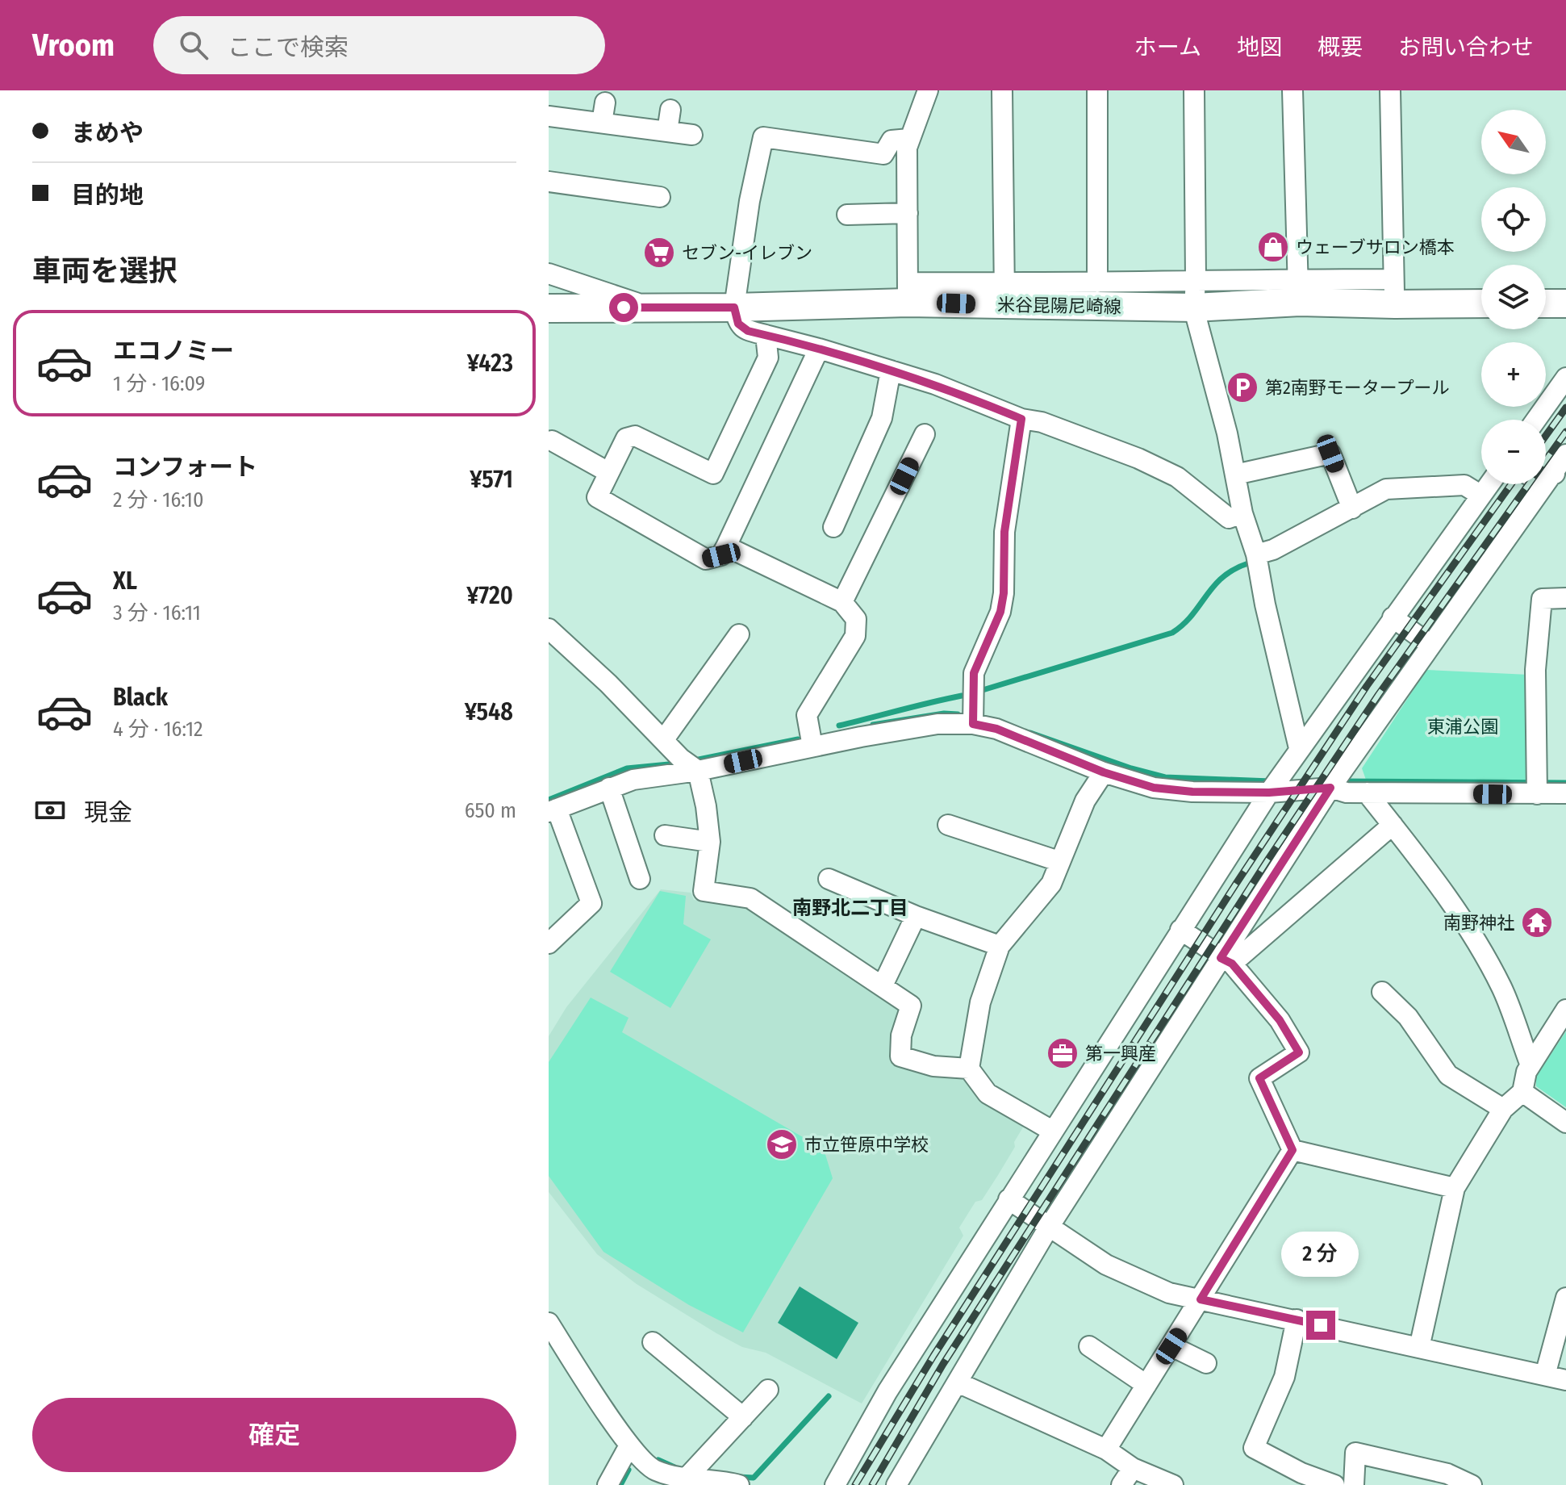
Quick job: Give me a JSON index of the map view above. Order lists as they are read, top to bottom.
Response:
{
  "streets": {
    "main road": ["米谷昆陽尼崎線"]
  },
  "districts": ["南野北二丁目"],
  "parks": ["東浦公園"],
  "places": {
    "shop": ["ウェーブサロン橋本"],
    "supermarket": ["セブン-イレブン"],
    "parking": ["第2南野モータープール"],
    "temple": ["南野神社"],
    "office": ["第一興産"],
    "school or university": ["市立笹原中学校"]
  },
  "north": "top left",
  "page": {
    "header": "Vroom",
    "search": "ここで検索",
    "nav": [
      "ホーム",
      "地図",
      "概要",
      "お問い合わせ"
    ],
    "banner": ["まめや", "目的地"],
    "map_buttons": ["+", "−"],
    "heading": "車両を選択",
    "list": [
      {
        "name": "エコノミー",
        "note": "1 分 · 16:09",
        "value": "¥423"
      },
      {
        "name": "コンフォート",
        "note": "2 分 · 16:10",
        "value": "¥571"
      },
      {
        "name": "XL",
        "note": "3 分 · 16:11",
        "value": "¥720"
      },
      {
        "name": "Black",
        "note": "4 分 · 16:12",
        "value": "¥548"
      }
    ],
    "pay": ["現金", "650 m"],
    "bubble": "2 分",
    "buttons": "確定"
  }
}
